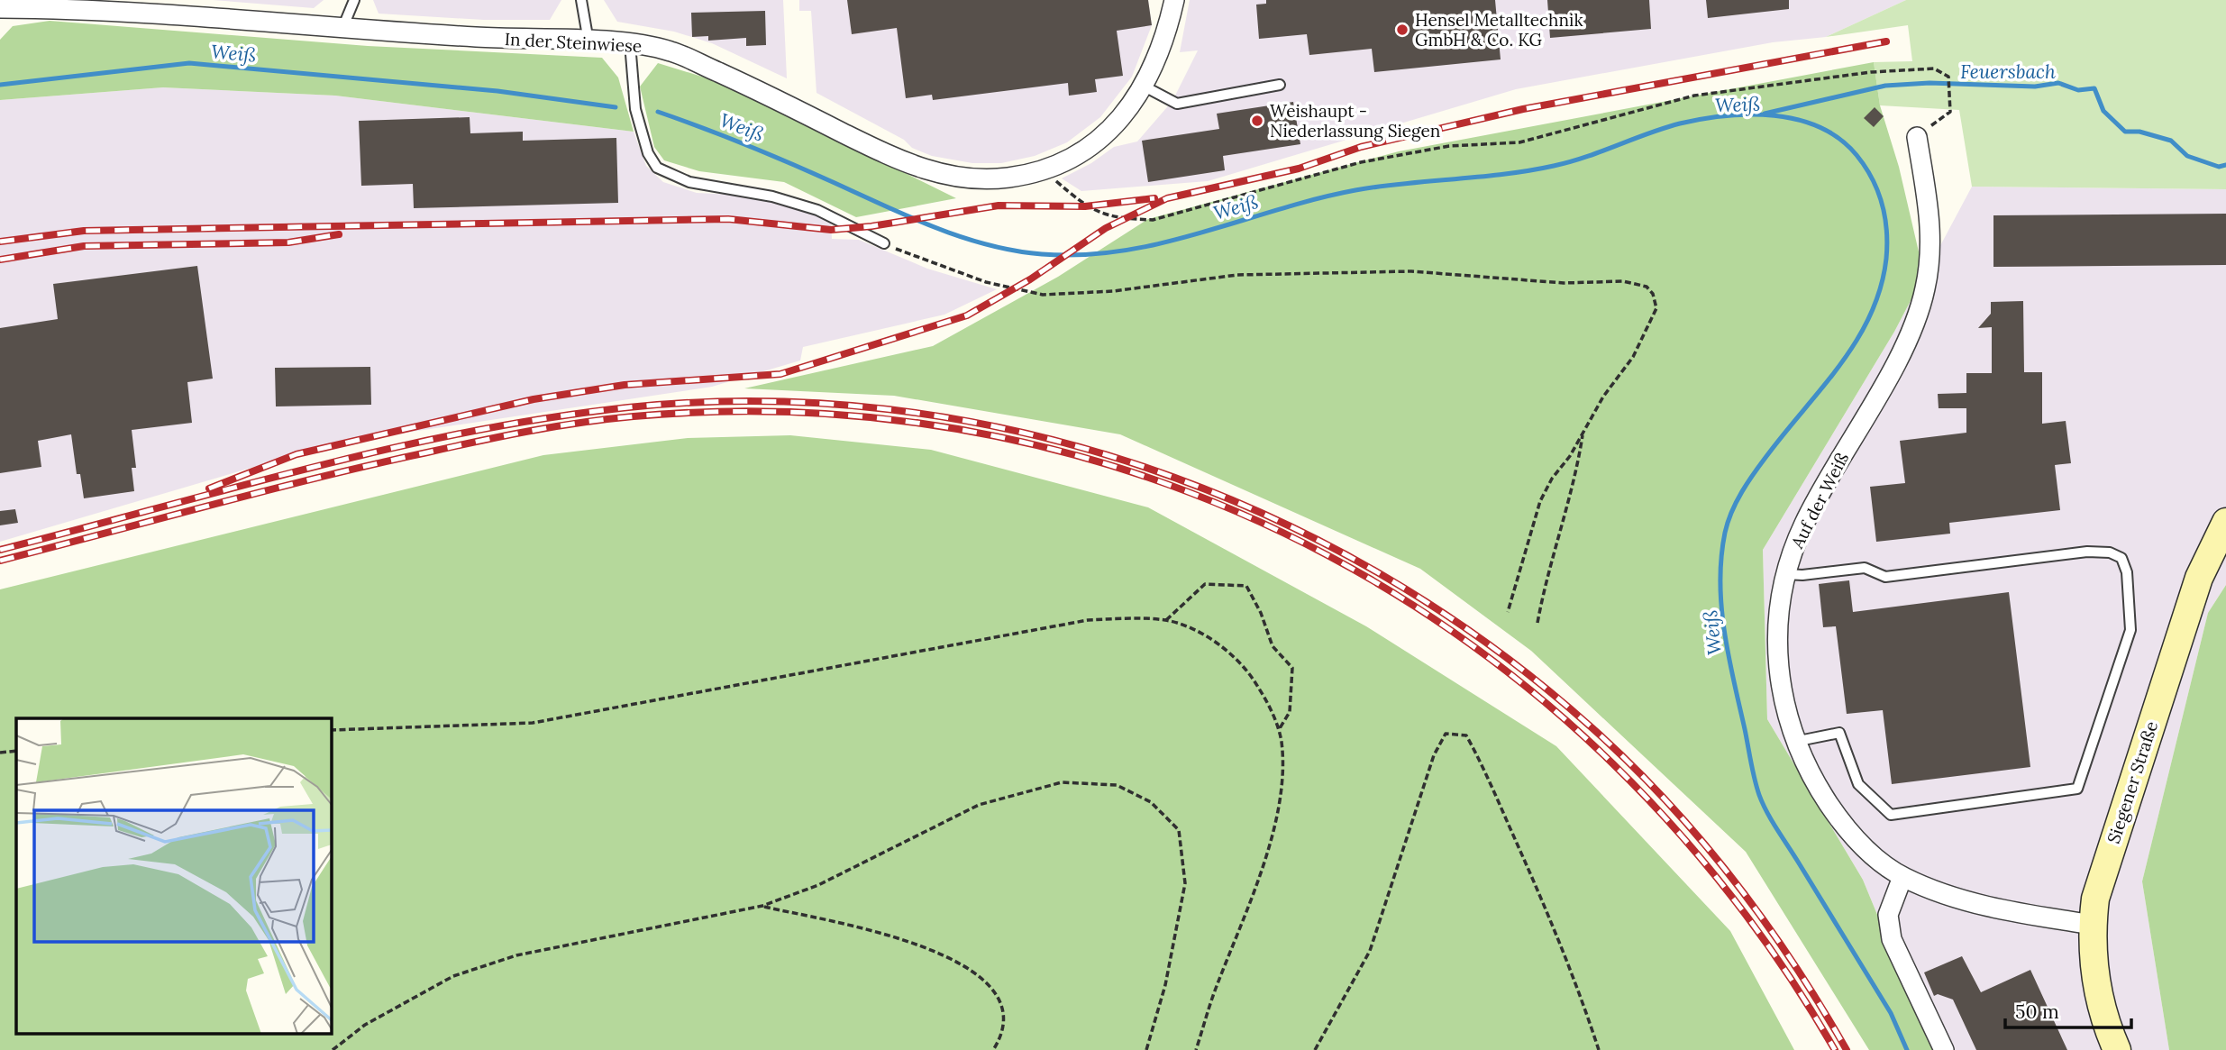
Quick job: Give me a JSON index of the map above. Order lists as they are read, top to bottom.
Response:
{
  "streets": {
    "main road": ["Siegener Straße"],
    "street": ["In der Steinwiese", "Auf der Weiß"]
  },
  "crossings": [
    ["Auf der Weiß", "Siegener Straße"]
  ],
  "water": ["Weiß", "Feuersbach"],
  "places": ["Hensel Metalltechnik GmbH & Co. KG", "Weishaupt - Niederlassung Siegen"],
  "scale_bar": "50 m"
}
